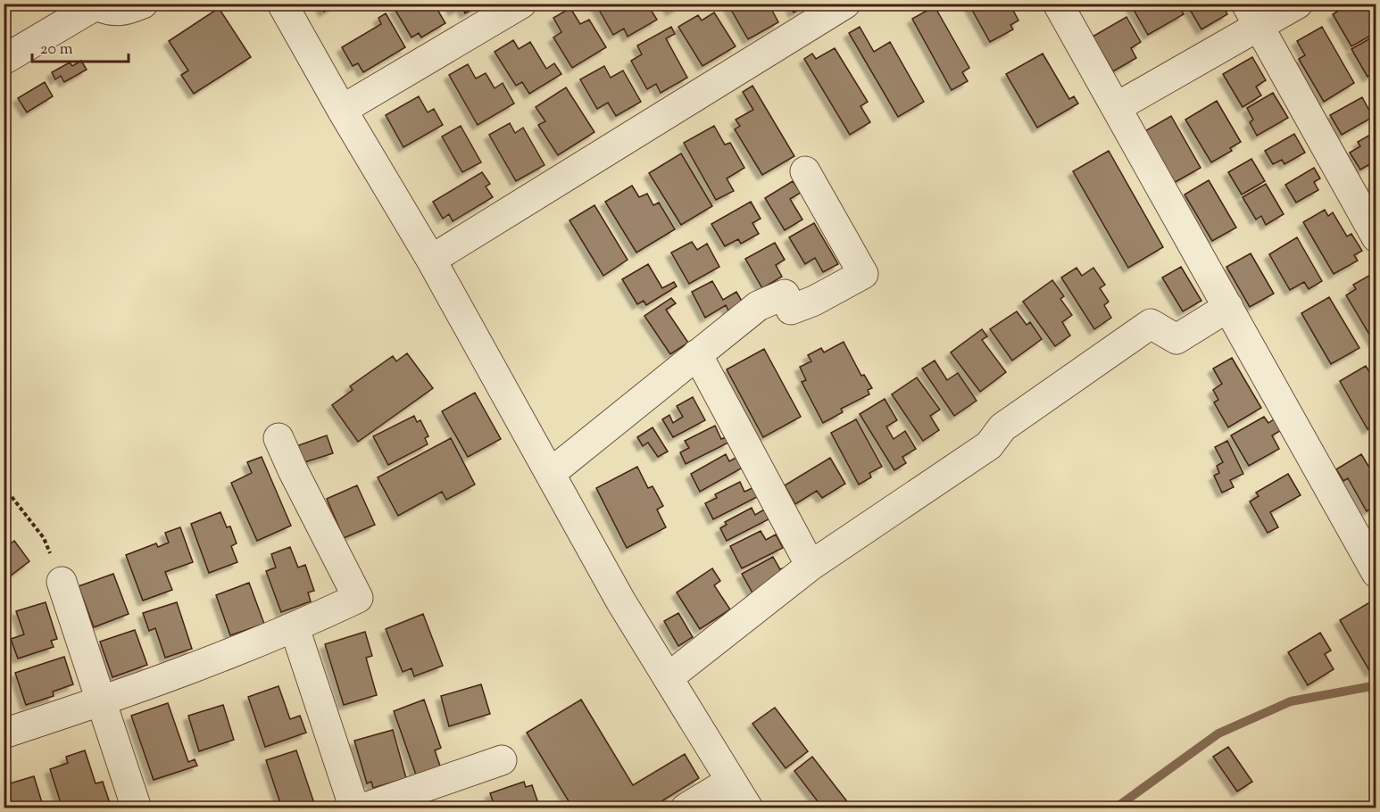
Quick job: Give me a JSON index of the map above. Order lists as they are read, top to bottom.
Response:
{
  "scale_bar": "20 m"
}
